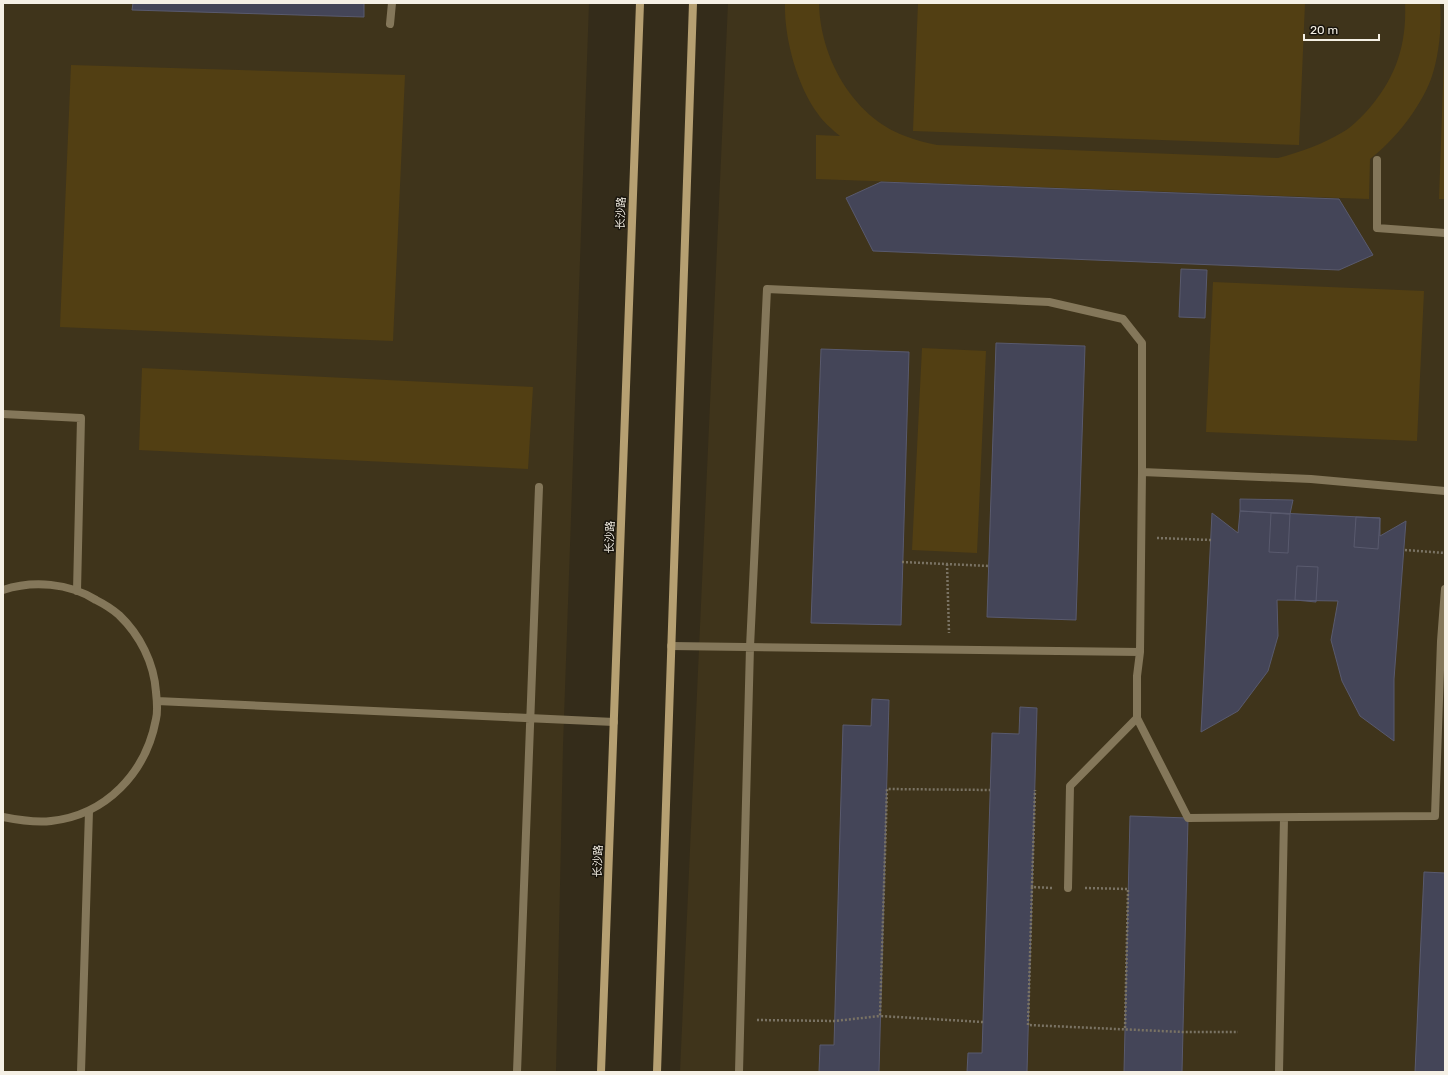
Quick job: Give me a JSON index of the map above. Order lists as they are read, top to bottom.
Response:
{
  "streets": {
    "street": ["长沙路"]
  },
  "scale_bar": "20 m"
}
